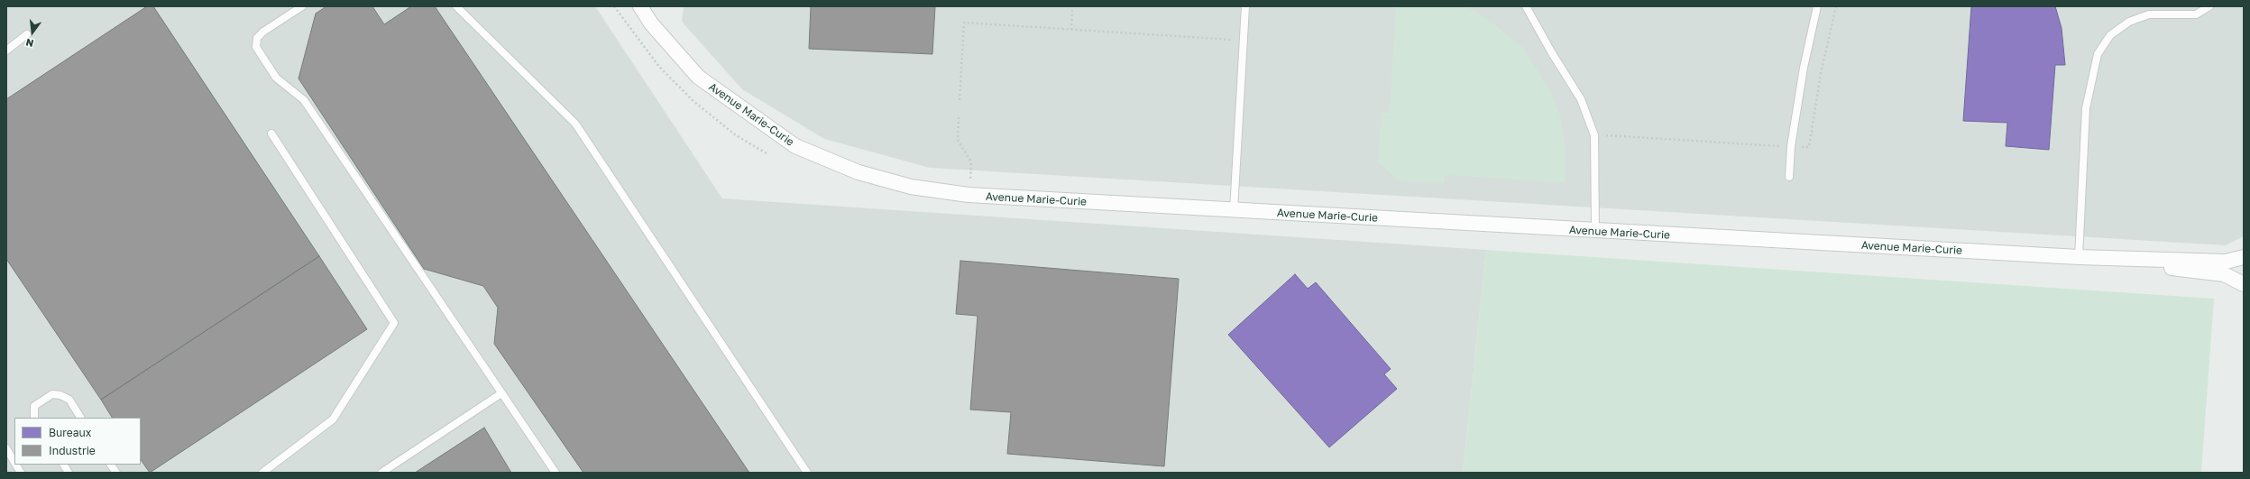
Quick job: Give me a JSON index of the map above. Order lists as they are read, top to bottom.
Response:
{
  "streets": {
    "street": ["Avenue Marie-Curie"]
  },
  "legend": ["Bureaux", "Industrie"],
  "north": "bottom"
}
